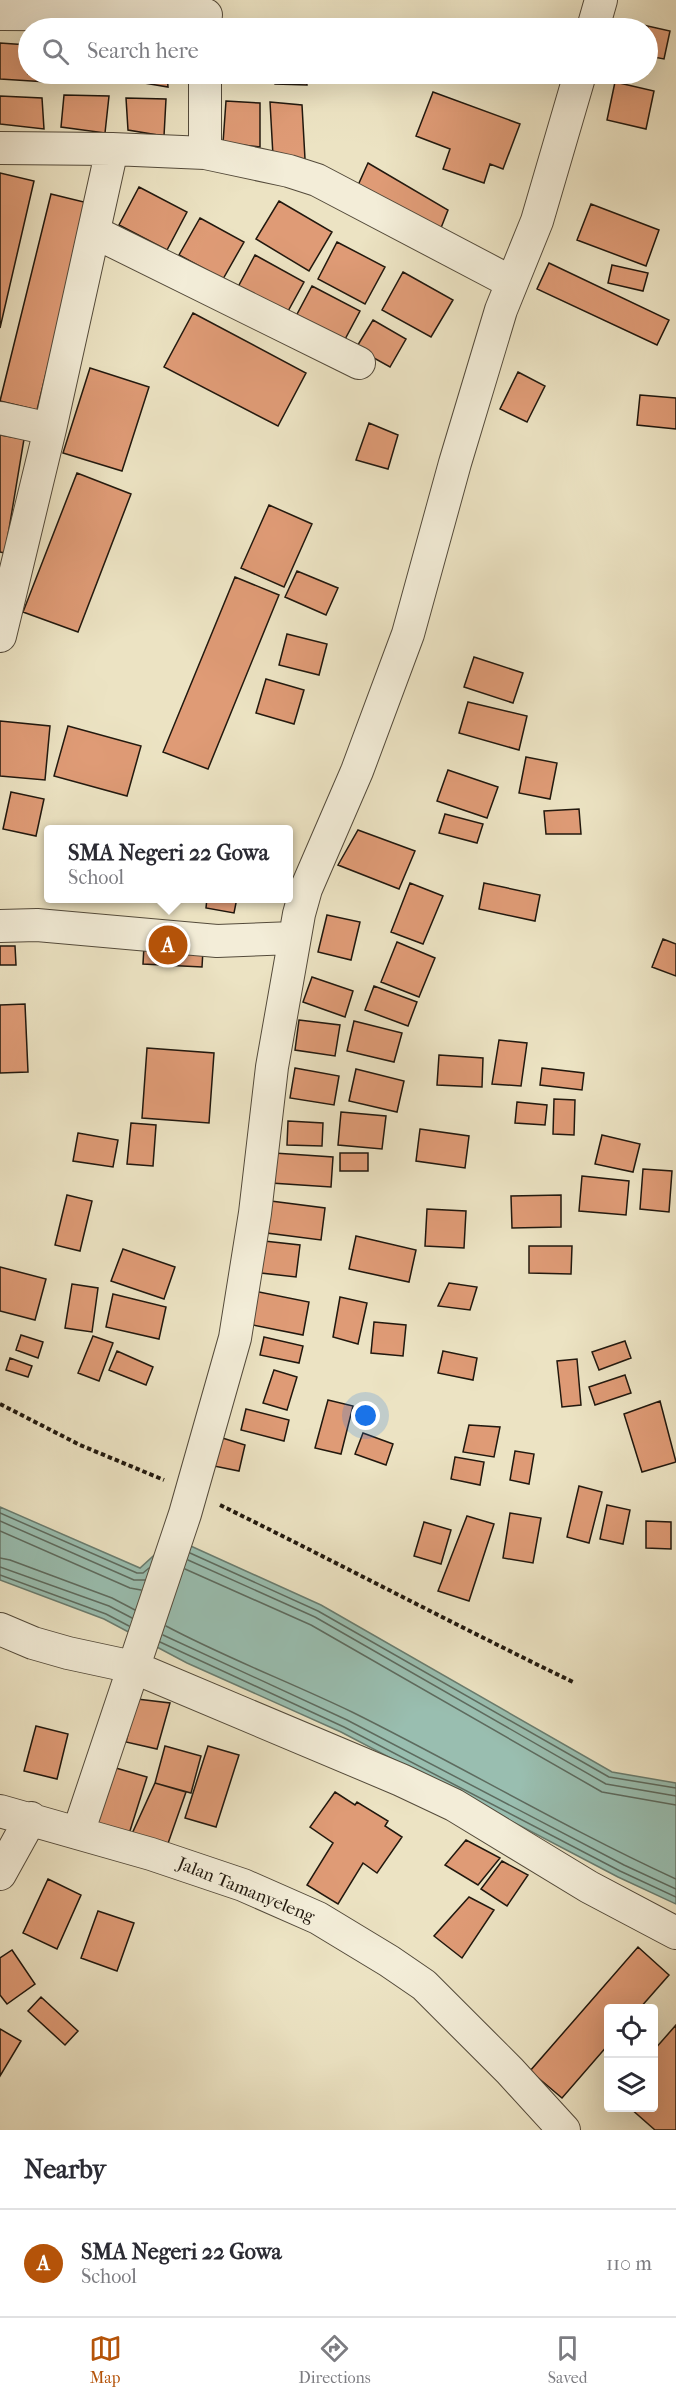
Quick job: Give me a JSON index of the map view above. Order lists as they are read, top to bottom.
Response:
{
  "streets": {
    "street": ["Jalan Tamanyeleng"]
  },
  "page": {
    "search": "Search here",
    "popup": ["SMA Negeri 22 Gowa", "School"],
    "pins": "A",
    "heading": "Nearby",
    "list": [
      {
        "mark": "A",
        "name": "SMA Negeri 22 Gowa",
        "note": "School",
        "value": "110 m"
      }
    ],
    "nav": ["Map", "Directions", "Saved"]
  }
}
